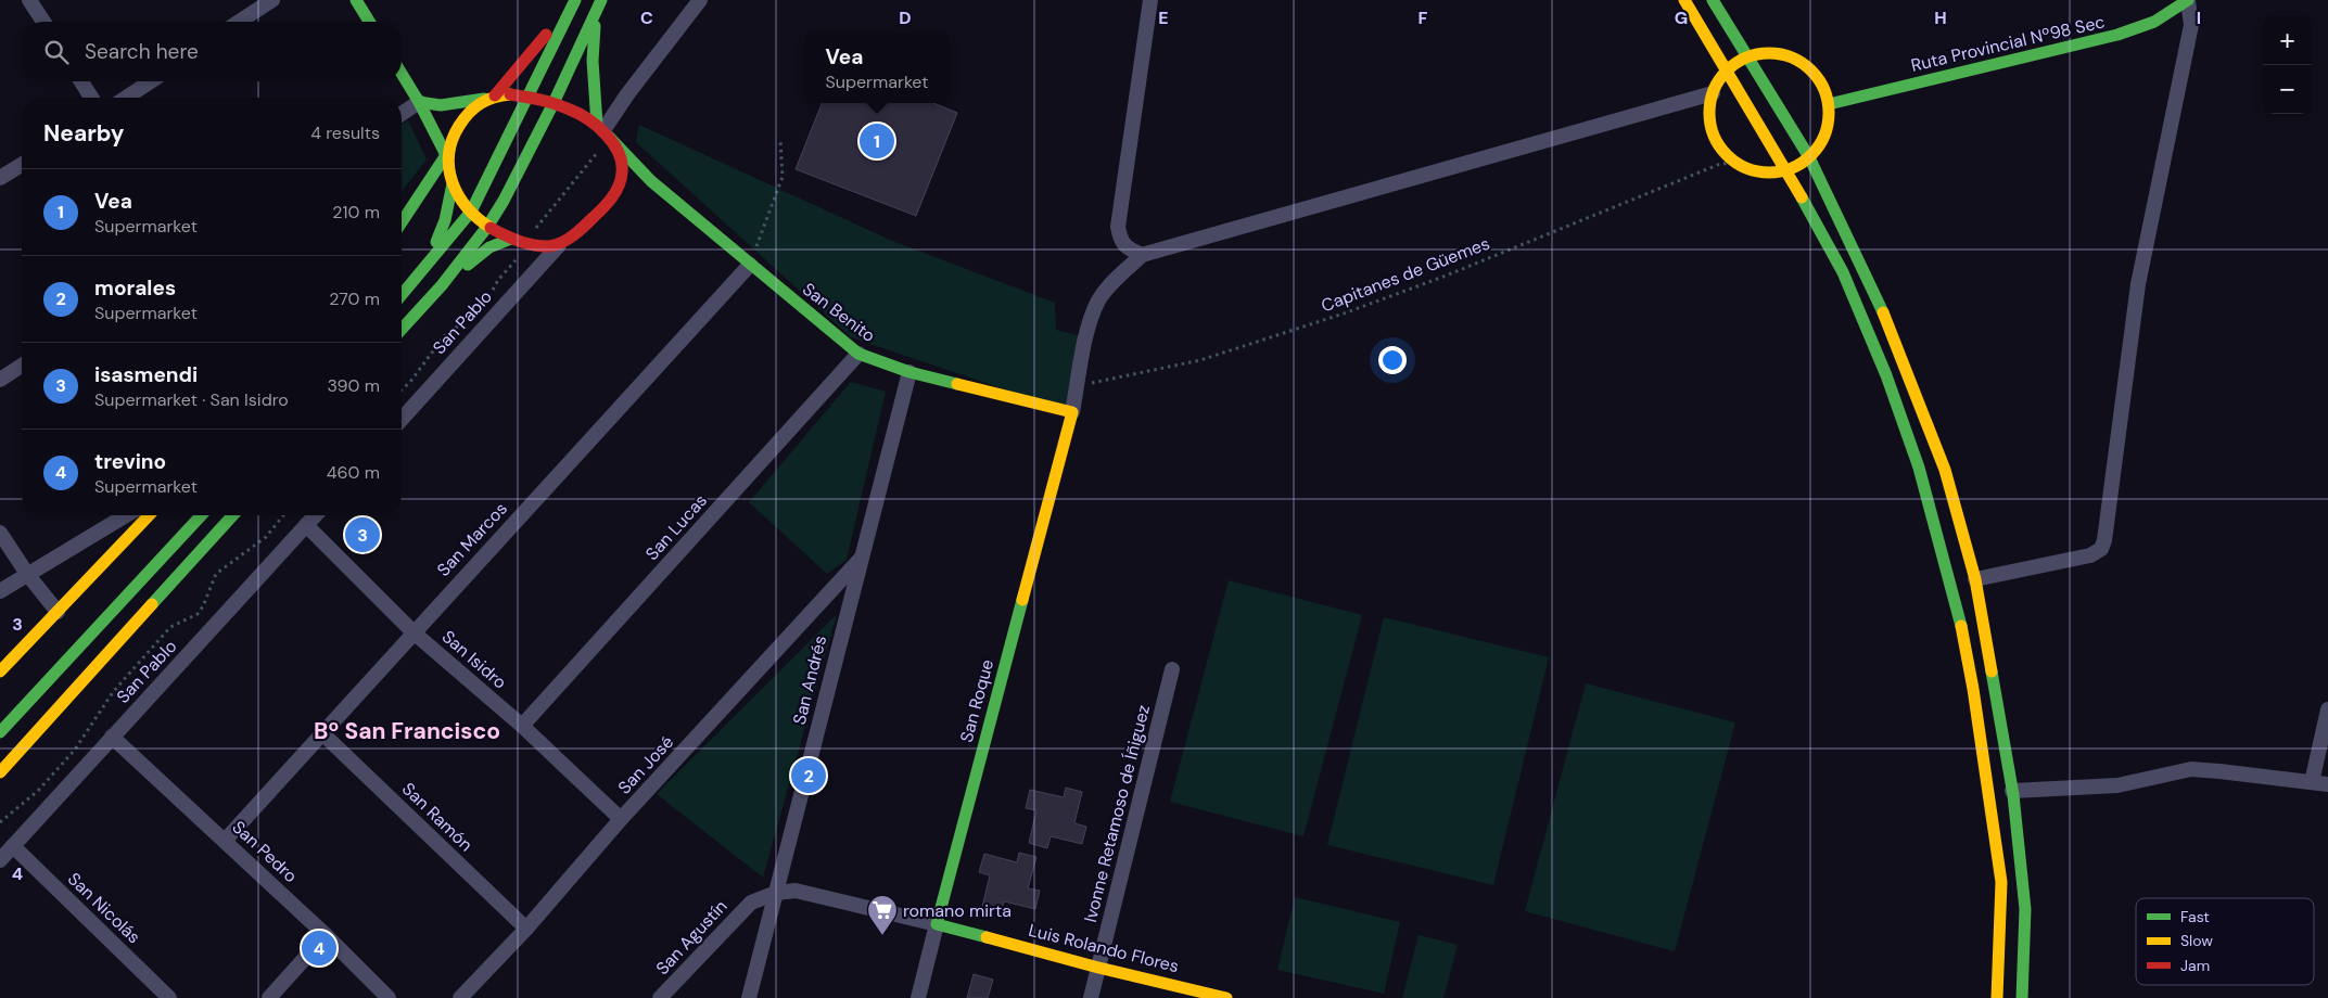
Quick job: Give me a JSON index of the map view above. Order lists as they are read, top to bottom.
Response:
{
  "streets": {
    "main road": [
      "Ruta Provincial Nº98 Sec",
      "San Benito",
      "San Roque",
      "Luis Rolando Flores"
    ],
    "street": [
      "San Pablo",
      "San Lucas",
      "San Marcos",
      "San Isidro",
      "San Andrés",
      "San José",
      "Ivonne Retamoso de Íñiguez",
      "San Ramón",
      "San Pedro",
      "San Nicolás",
      "San Agustín"
    ],
    "path": ["Capitanes de Güemes"]
  },
  "crossings": [
    ["San Benito", "San Lucas"],
    ["San Benito", "San Marcos"],
    ["San Benito", "San Andrés"],
    ["San Benito", "San Roque"],
    ["San Pablo", "San Isidro"],
    ["San Pablo", "San Pedro"],
    ["San Pablo", "San Nicolás"],
    ["San Lucas", "San Isidro"],
    ["San Marcos", "San Isidro"],
    ["San Marcos", "San Ramón"],
    ["San Marcos", "San Pedro"],
    ["San Isidro", "San José"],
    ["San Andrés", "San José"],
    ["San Andrés", "Luis Rolando Flores"],
    ["San Roque", "Luis Rolando Flores"],
    ["San José", "San Ramón"],
    ["Ivonne Retamoso de Íñiguez", "Luis Rolando Flores"],
    ["San Agustín", "Luis Rolando Flores"]
  ],
  "districts": ["Bº San Francisco"],
  "places": {
    "supermarket": ["romano mirta"]
  },
  "legend": ["Fast", "Slow", "Jam"],
  "page": {
    "map_buttons": ["+", "−"],
    "search": "Search here",
    "popup": ["Vea", "Supermarket"],
    "heading": ["Nearby", "4 results"],
    "pins": [
      "1",
      "3",
      "2",
      "4"
    ],
    "list": [
      {
        "mark": "1",
        "name": "Vea",
        "note": "Supermarket",
        "value": "210 m"
      },
      {
        "mark": "2",
        "name": "morales",
        "note": "Supermarket",
        "value": "270 m"
      },
      {
        "mark": "3",
        "name": "isasmendi",
        "note": "Supermarket · San Isidro",
        "value": "390 m"
      },
      {
        "mark": "4",
        "name": "trevino",
        "note": "Supermarket",
        "value": "460 m"
      }
    ]
  },
  "grid": {
    "columns": [
      "C",
      "D",
      "E",
      "F",
      "G",
      "H",
      "I"
    ],
    "rows": ["3", "4"]
  }
}
